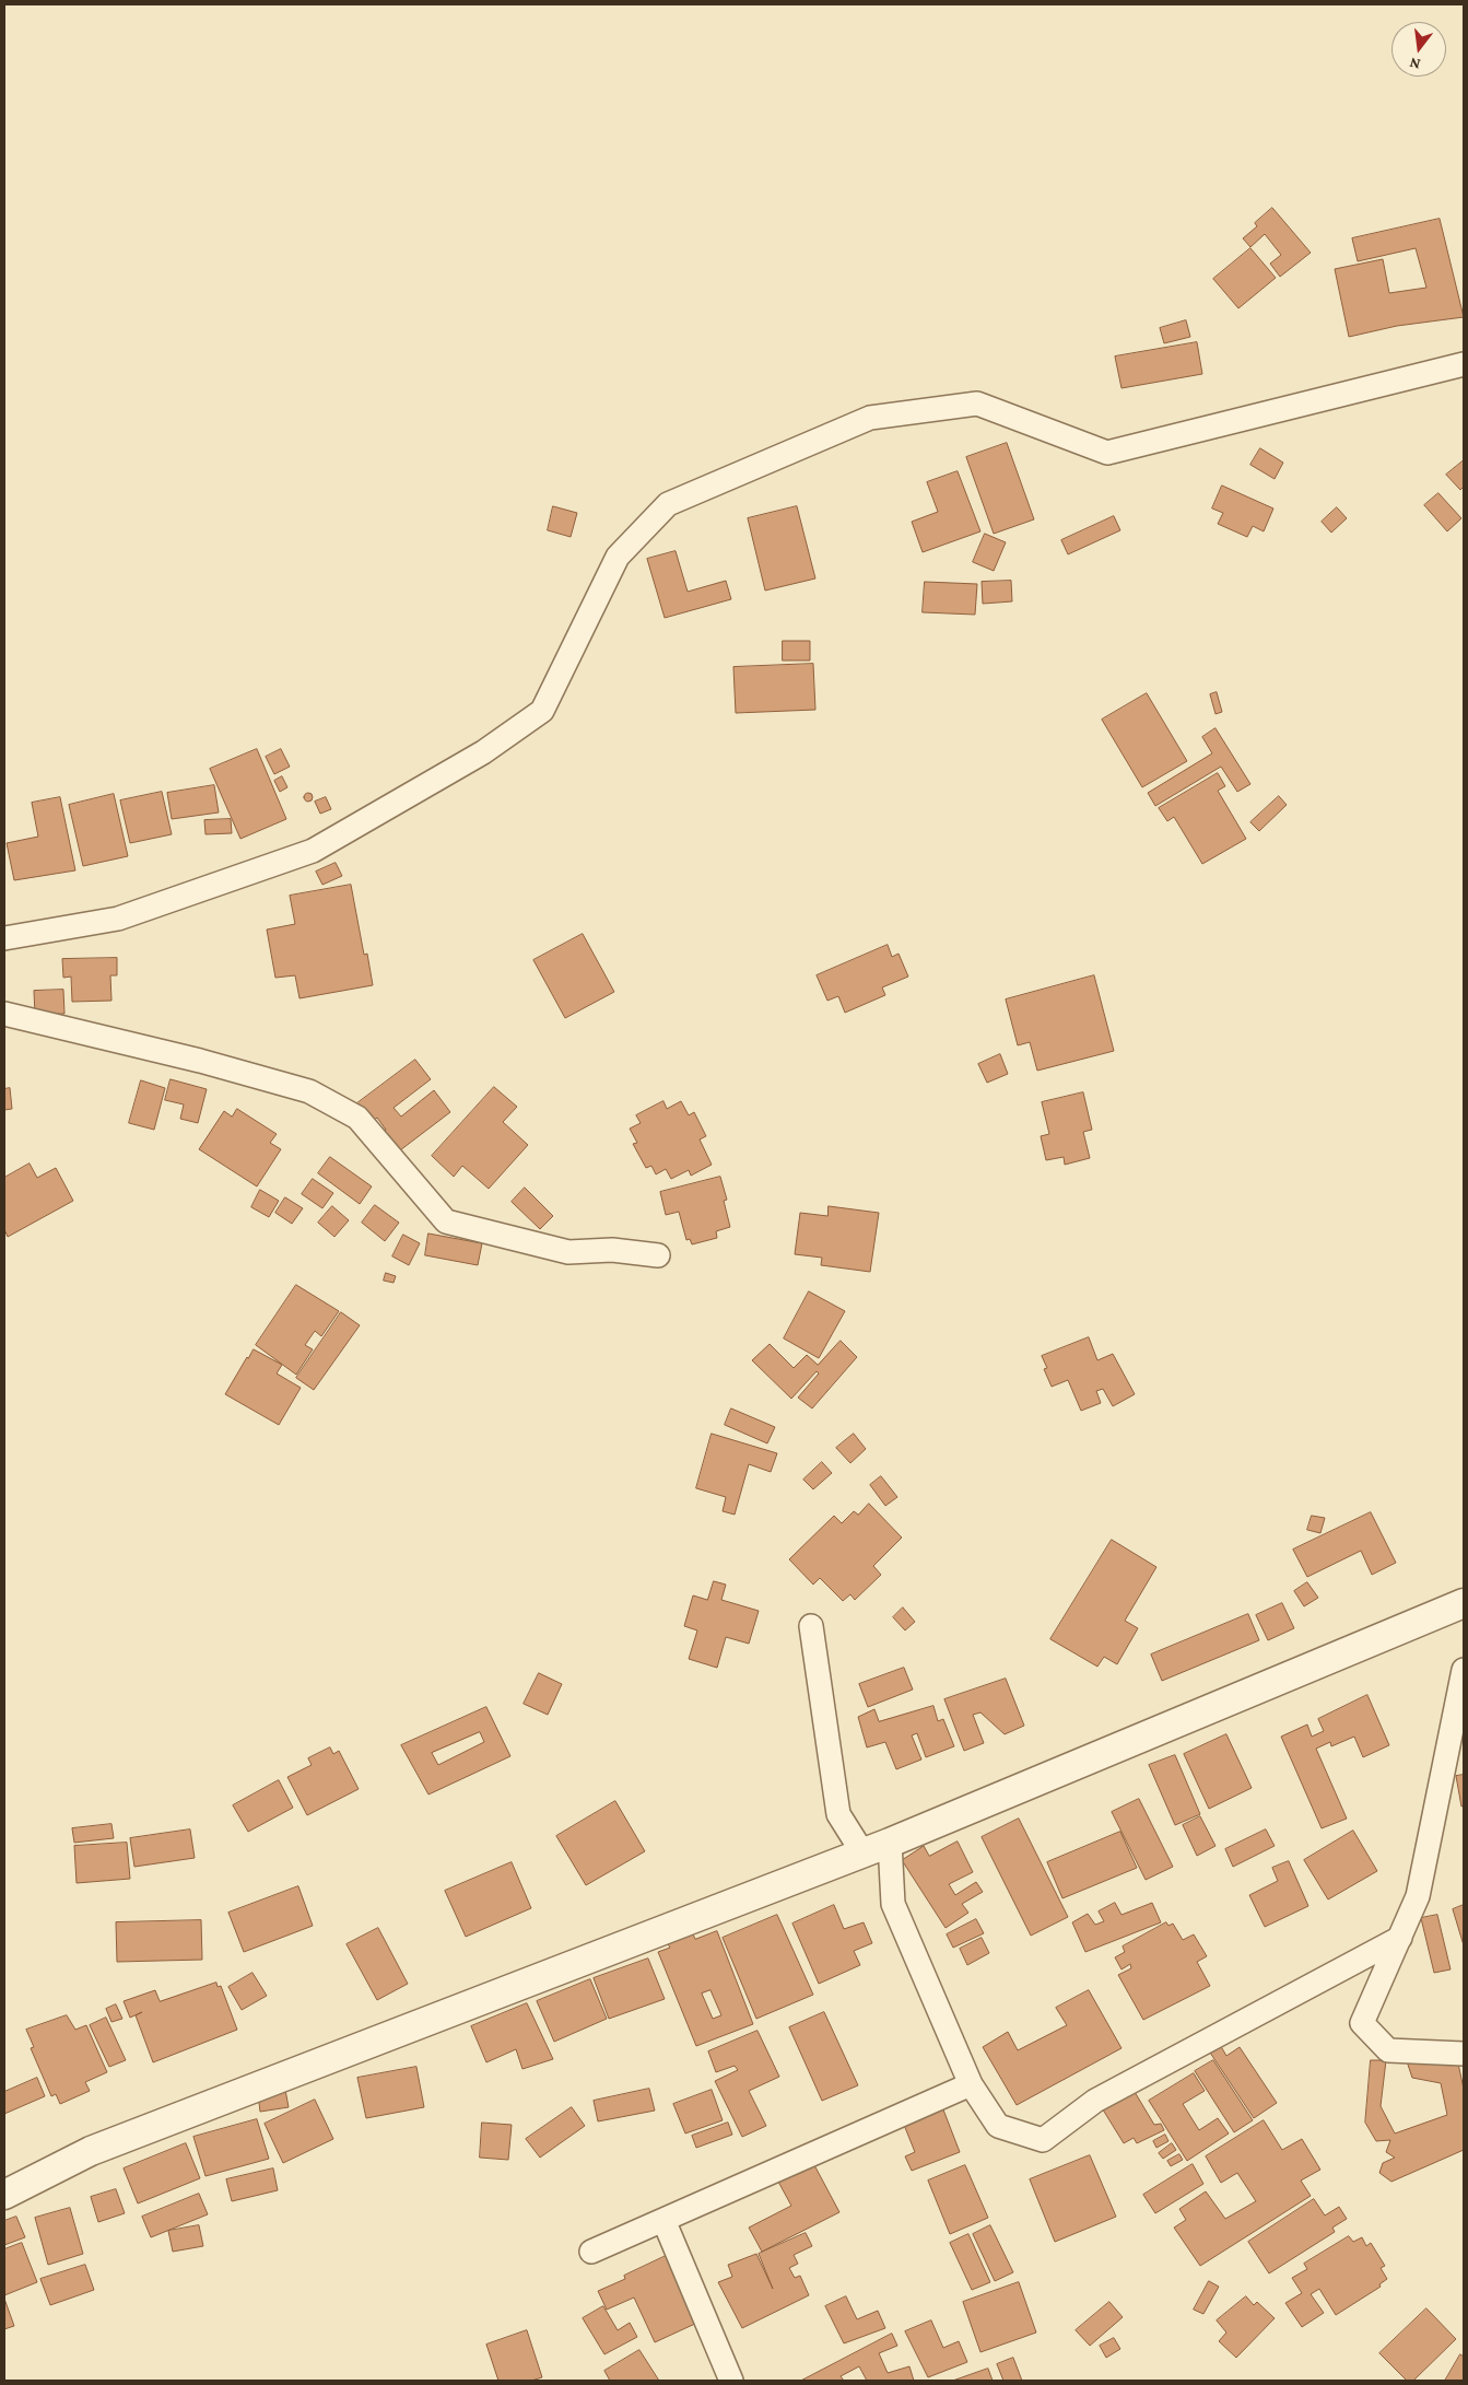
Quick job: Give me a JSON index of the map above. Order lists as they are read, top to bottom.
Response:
{
  "north": "bottom"
}
